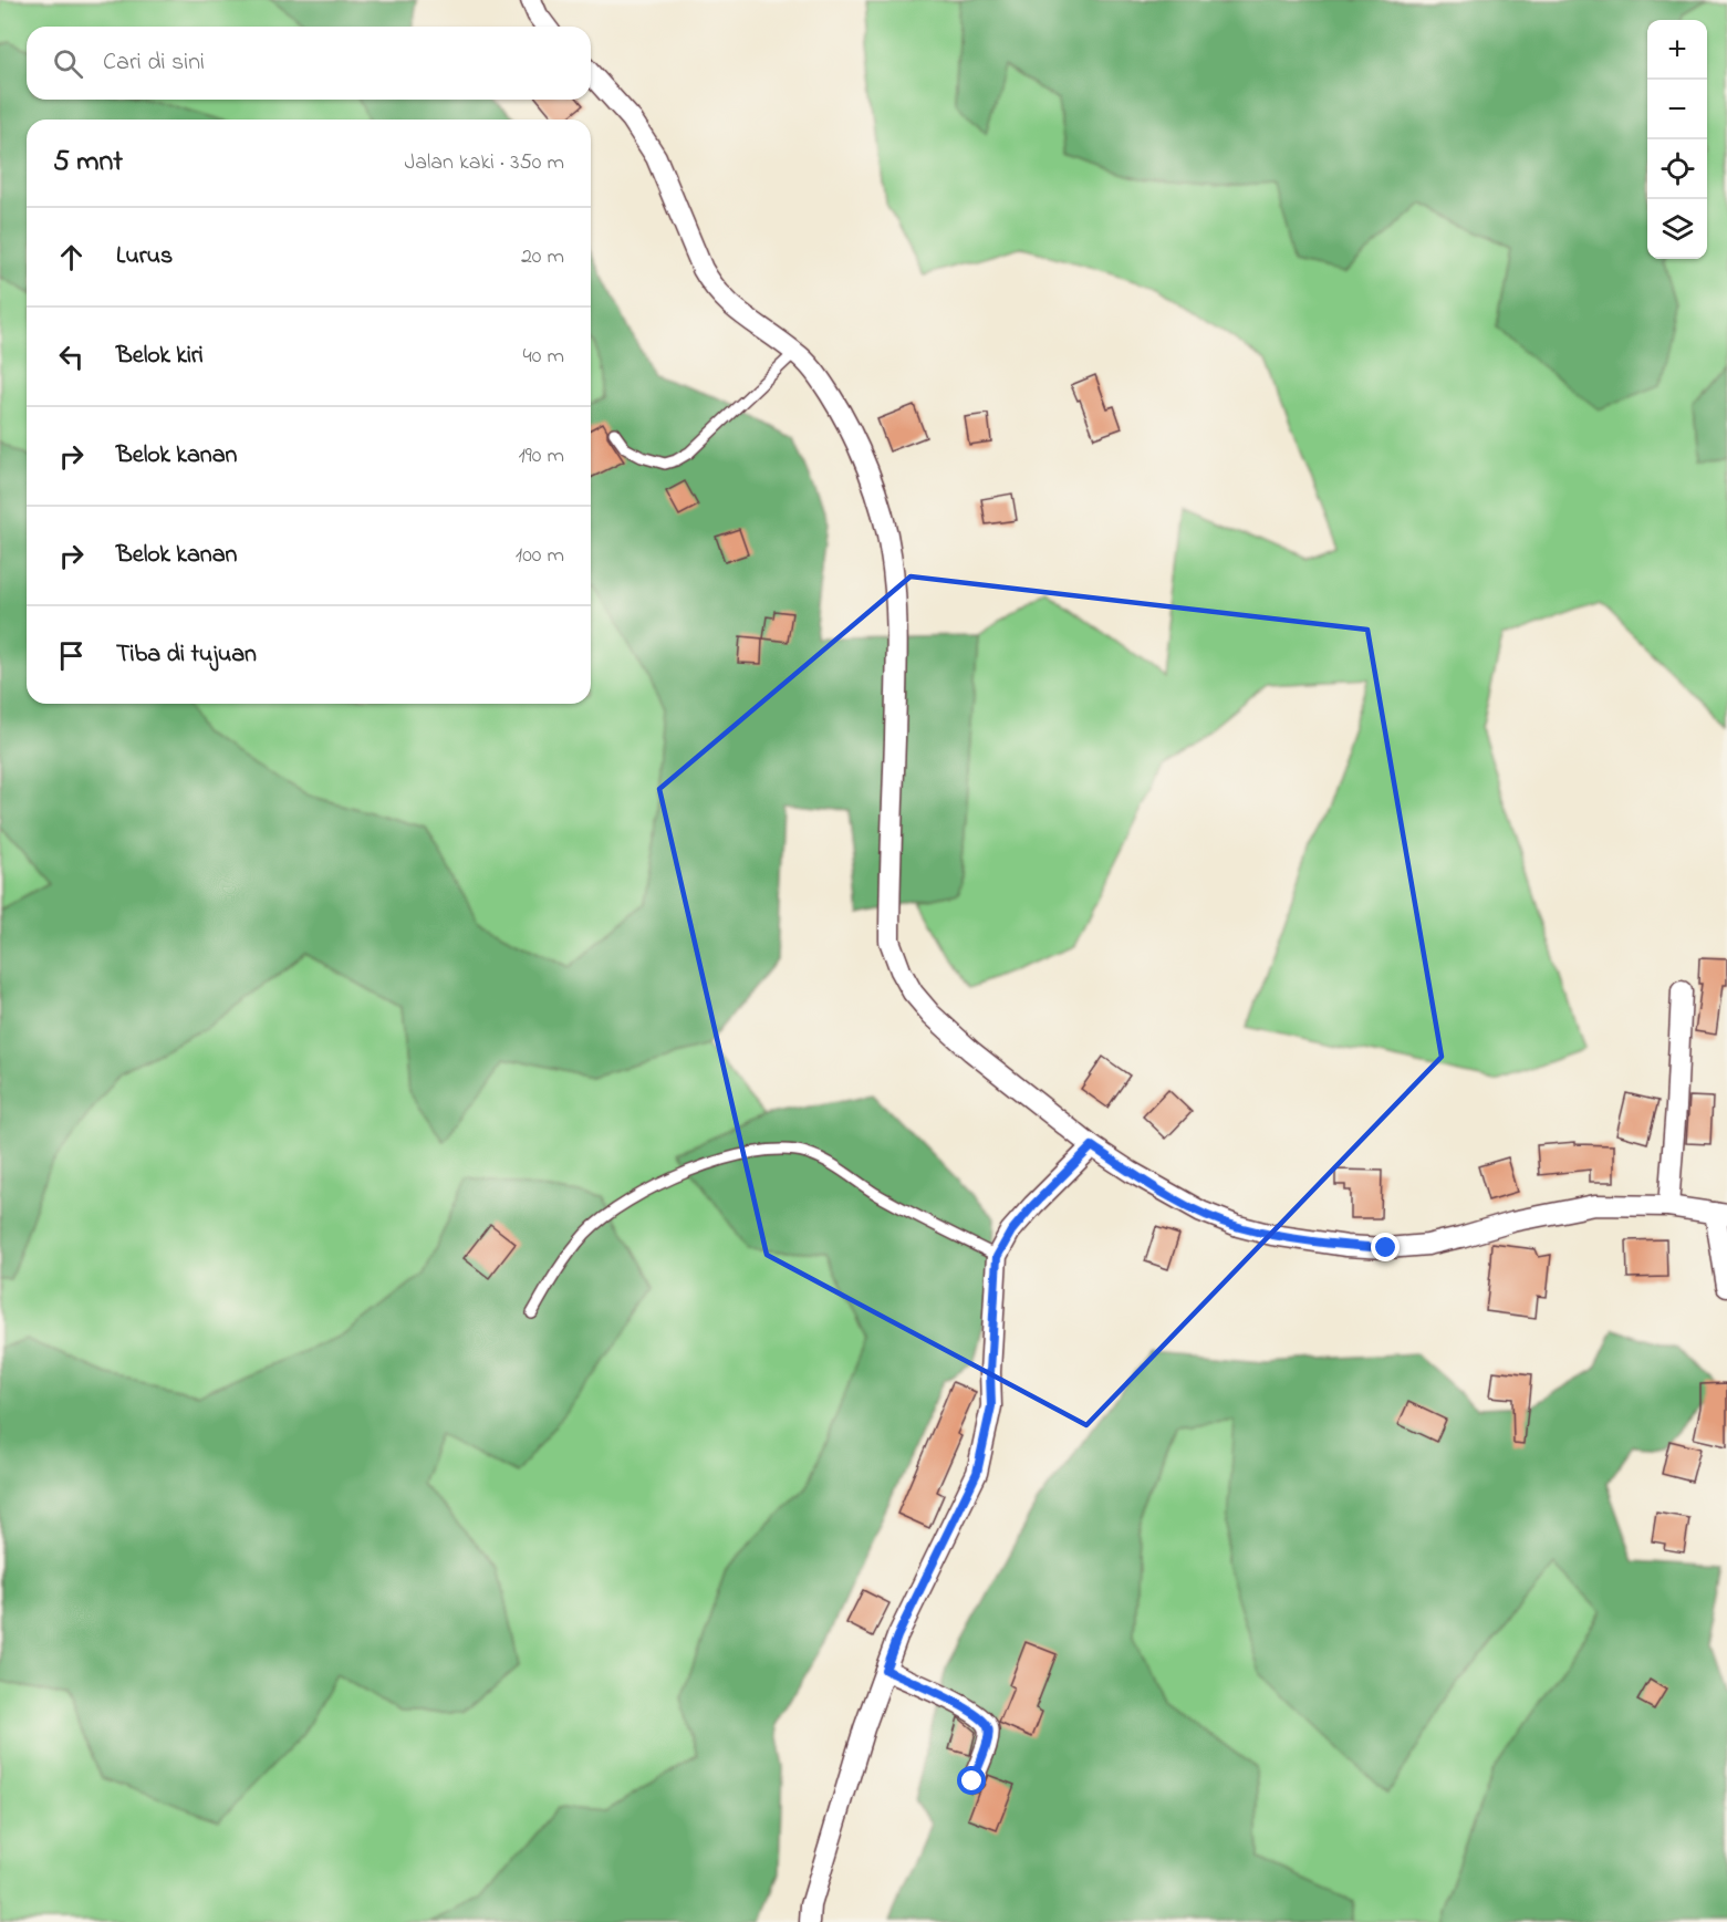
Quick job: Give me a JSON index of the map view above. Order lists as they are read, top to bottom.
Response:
{
  "page": {
    "map_buttons": ["+", "−"],
    "search": "Cari di sini",
    "heading": ["5 mnt", "Jalan kaki · 350 m"],
    "list": [
      ["Lurus", "20 m"],
      ["Belok kiri", "40 m"],
      ["Belok kanan", "190 m"],
      ["Belok kanan", "100 m"],
      "Tiba di tujuan"
    ]
  }
}
